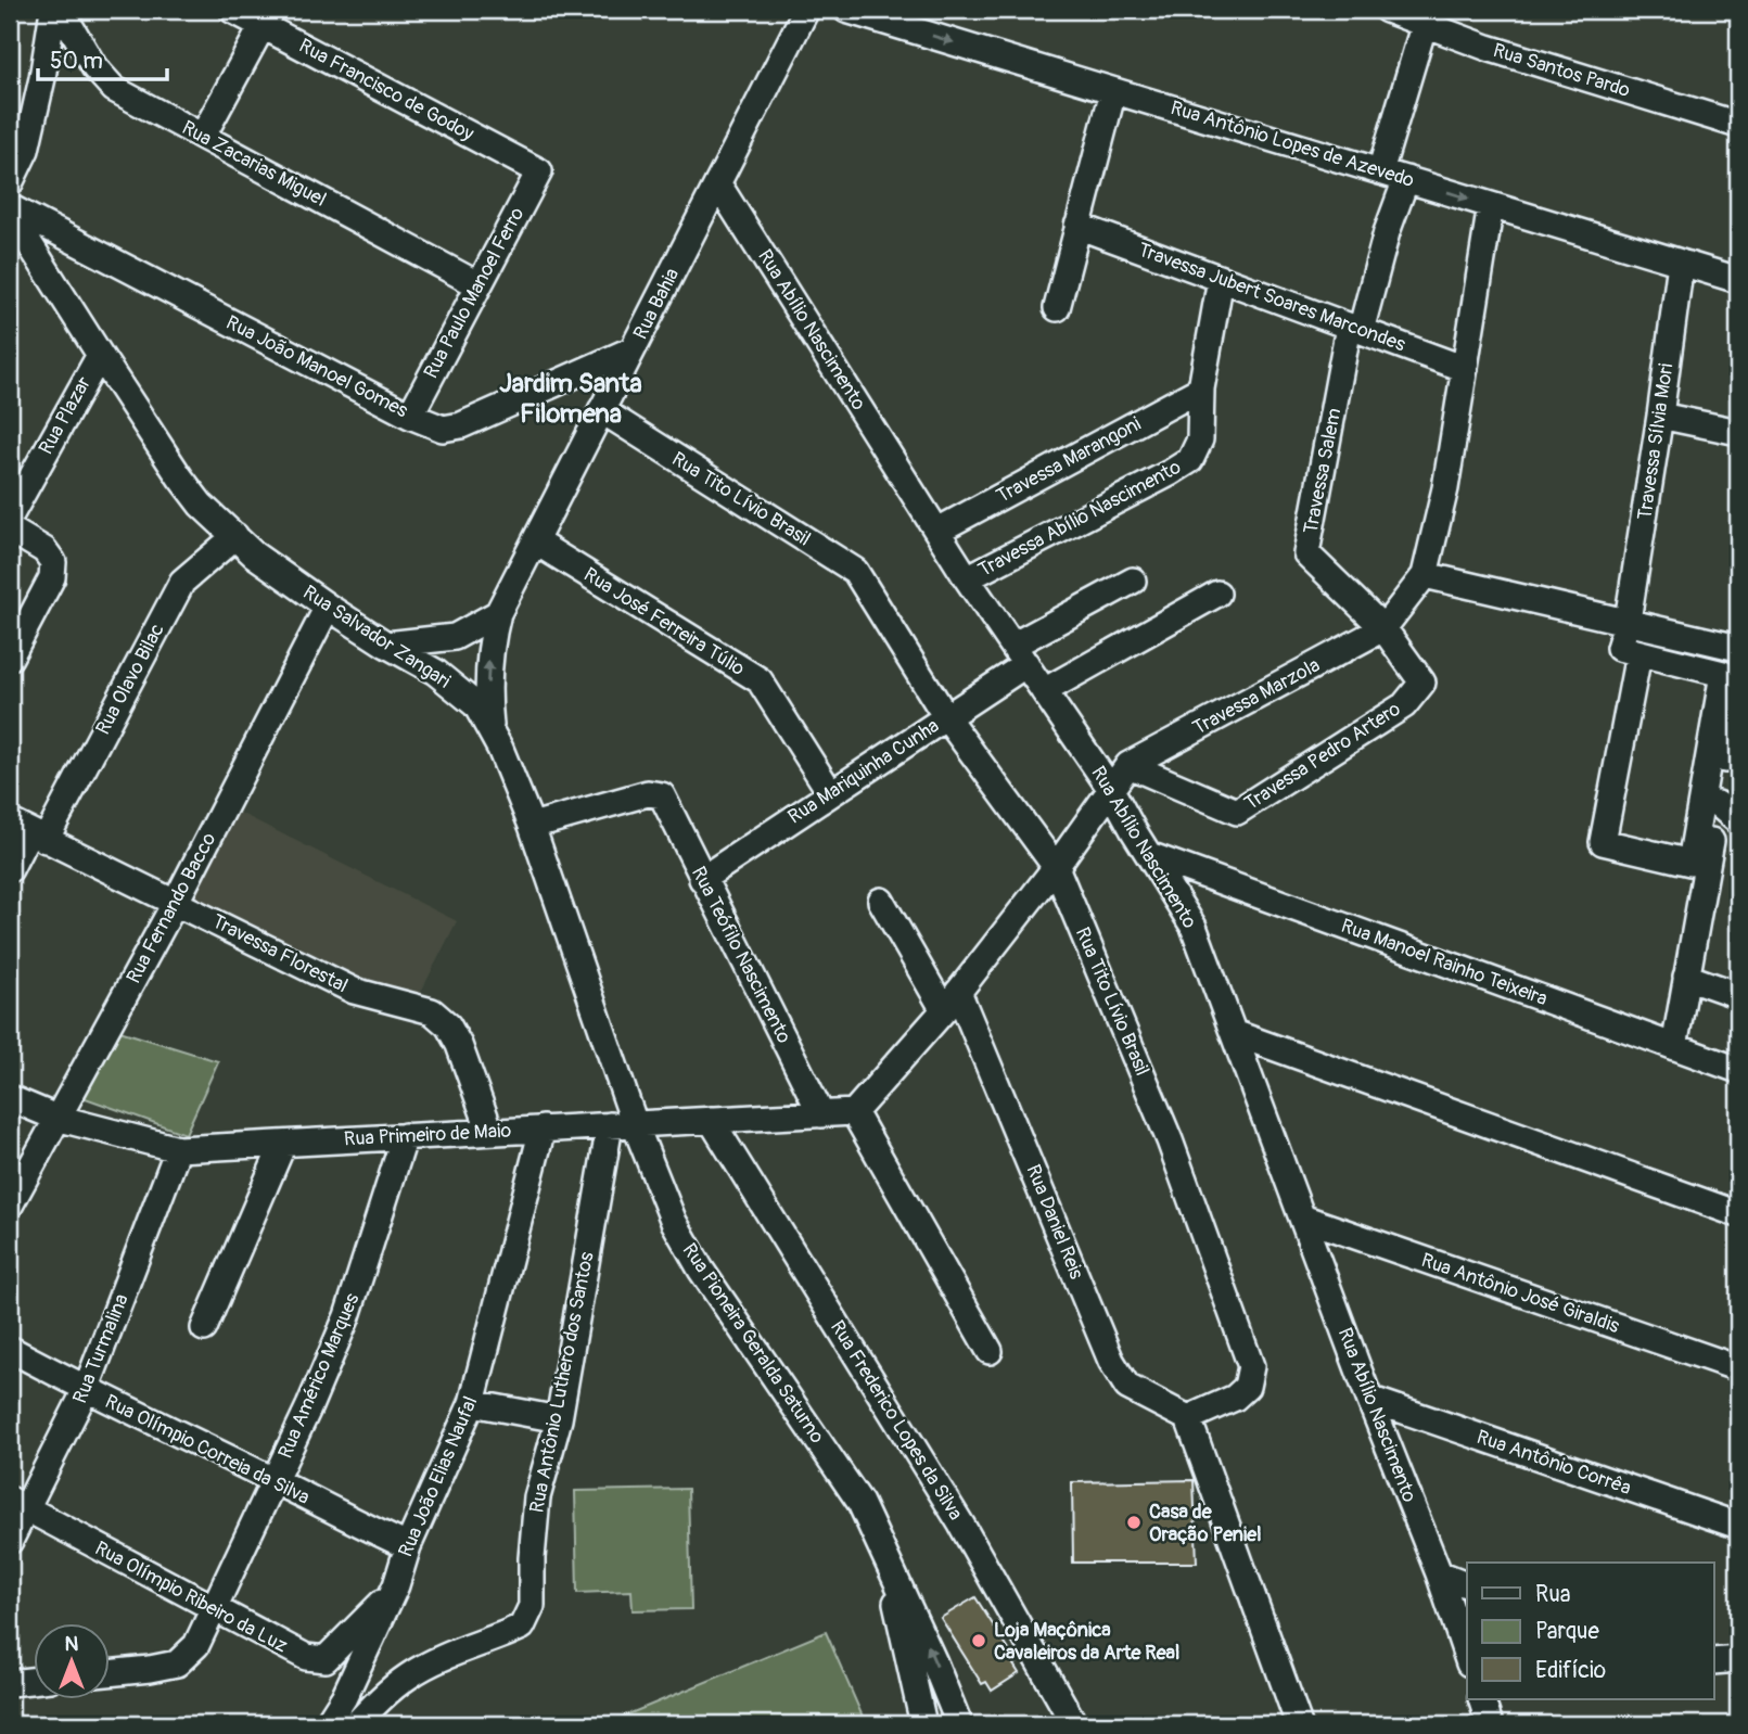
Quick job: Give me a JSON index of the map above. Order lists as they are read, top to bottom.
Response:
{
  "streets": {
    "street": [
      "Rua Santos Pardo",
      "Rua Francisco de Godoy",
      "Rua Antônio Lopes de Azevedo",
      "Rua Zacarias Miguel",
      "Rua Paulo Manoel Ferro",
      "Travessa Jubert Soares Marcondes",
      "Rua Bahia",
      "Rua Abílio Nascimento",
      "Rua João Manoel Gomes",
      "Rua Plazar",
      "Travessa Sílvia Mori",
      "Travessa Marangoni",
      "Travessa Salem",
      "Rua Tito Lívio Brasil",
      "Travessa Abílio Nascimento",
      "Rua José Ferreira Túlio",
      "Rua Salvador Zangari",
      "Rua Olavo Bilac",
      "Travessa Marzola",
      "Travessa Pedro Artero",
      "Rua Mariquinha Cunha",
      "Rua Fernando Bacco",
      "Travessa Florestal",
      "Rua Teófilo Nascimento",
      "Rua Manoel Rainho Teixeira",
      "Rua Primeiro de Maio",
      "Rua Daniel Reis",
      "Rua Antônio José Giraldis",
      "Rua Pioneira Geralda Saturno",
      "Rua Turmalina",
      "Rua Américo Marques",
      "Rua Antônio Luthero dos Santos",
      "Rua Frederico Lopes da Silva",
      "Rua Olímpio Correia da Silva",
      "Rua Antônio Corrêa",
      "Rua João Elias Naufal",
      "Rua Olímpio Ribeiro da Luz"
    ]
  },
  "crossings": [
    ["Rua Francisco de Godoy", "Rua Paulo Manoel Ferro"],
    ["Rua Antônio Lopes de Azevedo", "Travessa Sílvia Mori"],
    ["Rua Antônio Lopes de Azevedo", "Travessa Marzola"],
    ["Rua Zacarias Miguel", "Rua Paulo Manoel Ferro"],
    ["Rua Paulo Manoel Ferro", "Rua João Manoel Gomes"],
    ["Travessa Jubert Soares Marcondes", "Travessa Salem"],
    ["Travessa Jubert Soares Marcondes", "Travessa Abílio Nascimento"],
    ["Travessa Jubert Soares Marcondes", "Travessa Marzola"],
    ["Rua Bahia", "Rua Abílio Nascimento"],
    ["Rua Bahia", "Rua João Manoel Gomes"],
    ["Rua Bahia", "Rua Tito Lívio Brasil"],
    ["Rua Bahia", "Rua José Ferreira Túlio"],
    ["Rua Bahia", "Rua Salvador Zangari"],
    ["Rua Abílio Nascimento", "Travessa Marangoni"],
    ["Rua Abílio Nascimento", "Travessa Abílio Nascimento"],
    ["Rua Abílio Nascimento", "Travessa Marzola"],
    ["Rua Abílio Nascimento", "Rua Mariquinha Cunha"],
    ["Rua Abílio Nascimento", "Rua Manoel Rainho Teixeira"],
    ["Rua Abílio Nascimento", "Rua Antônio José Giraldis"],
    ["Rua Abílio Nascimento", "Rua Antônio Corrêa"],
    ["Rua João Manoel Gomes", "Rua Salvador Zangari"],
    ["Rua Plazar", "Rua Salvador Zangari"],
    ["Travessa Marangoni", "Travessa Abílio Nascimento"],
    ["Travessa Salem", "Travessa Marzola"],
    ["Travessa Salem", "Travessa Pedro Artero"],
    ["Rua Tito Lívio Brasil", "Travessa Marzola"],
    ["Rua Tito Lívio Brasil", "Rua Mariquinha Cunha"],
    ["Rua Tito Lívio Brasil", "Rua Daniel Reis"],
    ["Rua José Ferreira Túlio", "Rua Mariquinha Cunha"],
    ["Rua Salvador Zangari", "Rua Olavo Bilac"],
    ["Rua Salvador Zangari", "Rua Fernando Bacco"],
    ["Rua Salvador Zangari", "Rua Teófilo Nascimento"],
    ["Rua Salvador Zangari", "Rua Primeiro de Maio"],
    ["Rua Salvador Zangari", "Rua Pioneira Geralda Saturno"],
    ["Rua Salvador Zangari", "Rua Antônio Luthero dos Santos"],
    ["Rua Olavo Bilac", "Travessa Florestal"],
    ["Travessa Marzola", "Travessa Pedro Artero"],
    ["Travessa Marzola", "Rua Primeiro de Maio"],
    ["Travessa Marzola", "Rua Daniel Reis"],
    ["Rua Mariquinha Cunha", "Rua Teófilo Nascimento"],
    ["Rua Fernando Bacco", "Travessa Florestal"],
    ["Rua Fernando Bacco", "Rua Primeiro de Maio"],
    ["Travessa Florestal", "Rua Primeiro de Maio"],
    ["Rua Teófilo Nascimento", "Rua Primeiro de Maio"],
    ["Rua Primeiro de Maio", "Rua Pioneira Geralda Saturno"],
    ["Rua Primeiro de Maio", "Rua Turmalina"],
    ["Rua Primeiro de Maio", "Rua Américo Marques"],
    ["Rua Primeiro de Maio", "Rua Antônio Luthero dos Santos"],
    ["Rua Primeiro de Maio", "Rua Frederico Lopes da Silva"],
    ["Rua Primeiro de Maio", "Rua João Elias Naufal"],
    ["Rua Pioneira Geralda Saturno", "Rua Antônio Luthero dos Santos"],
    ["Rua Turmalina", "Rua Olímpio Correia da Silva"],
    ["Rua Turmalina", "Rua Olímpio Ribeiro da Luz"],
    ["Rua Américo Marques", "Rua Olímpio Correia da Silva"],
    ["Rua Américo Marques", "Rua Olímpio Ribeiro da Luz"],
    ["Rua Olímpio Correia da Silva", "Rua João Elias Naufal"],
    ["Rua João Elias Naufal", "Rua Olímpio Ribeiro da Luz"]
  ],
  "one_way": ["Rua Antônio Lopes de Azevedo"],
  "districts": ["Jardim Santa Filomena"],
  "places": ["Casa de Oração Peniel", "Loja Maçônica Cavaleiros da Arte Real"],
  "legend": ["Rua", "Parque", "Edifício"],
  "scale_bar": "50 m",
  "north": "top"
}
